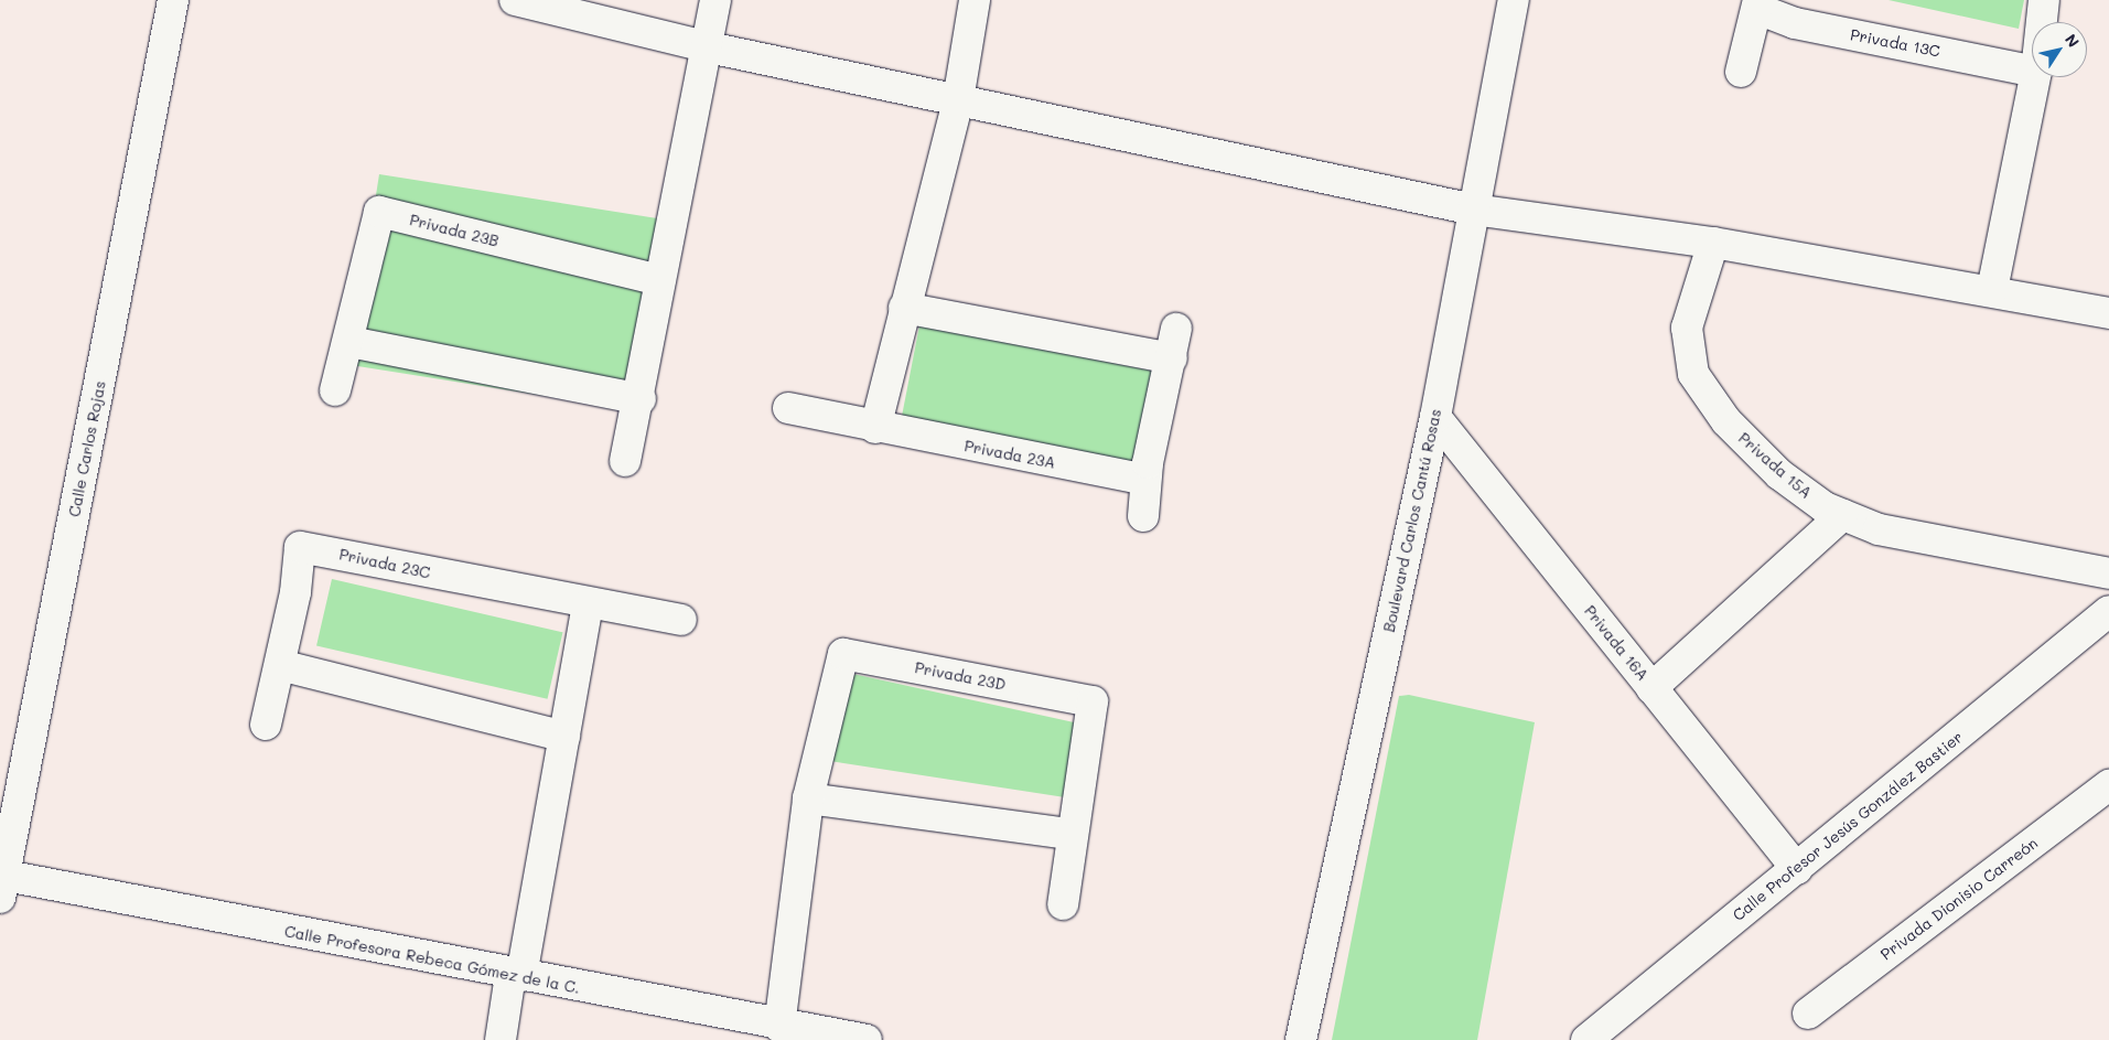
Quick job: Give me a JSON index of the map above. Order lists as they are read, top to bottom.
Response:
{
  "streets": {
    "street": [
      "Privada 13C",
      "Privada 23B",
      "Calle Carlos Rojas",
      "Privada 23A",
      "Privada 15A",
      "Boulevard Carlos Cantú Rosas",
      "Privada 23C",
      "Privada 16A",
      "Privada 23D",
      "Calle Profesor Jesús González Bastier",
      "Privada Dionisio Carreón",
      "Calle Profesora Rebeca Gómez de la C."
    ]
  },
  "crossings": [
    ["Calle Carlos Rojas", "Calle Profesora Rebeca Gómez de la C."],
    ["Boulevard Carlos Cantú Rosas", "Privada 16A"],
    ["Privada 16A", "Calle Profesor Jesús González Bastier"],
    ["Privada 23D", "Calle Profesora Rebeca Gómez de la C."]
  ],
  "north": "top right"
}
